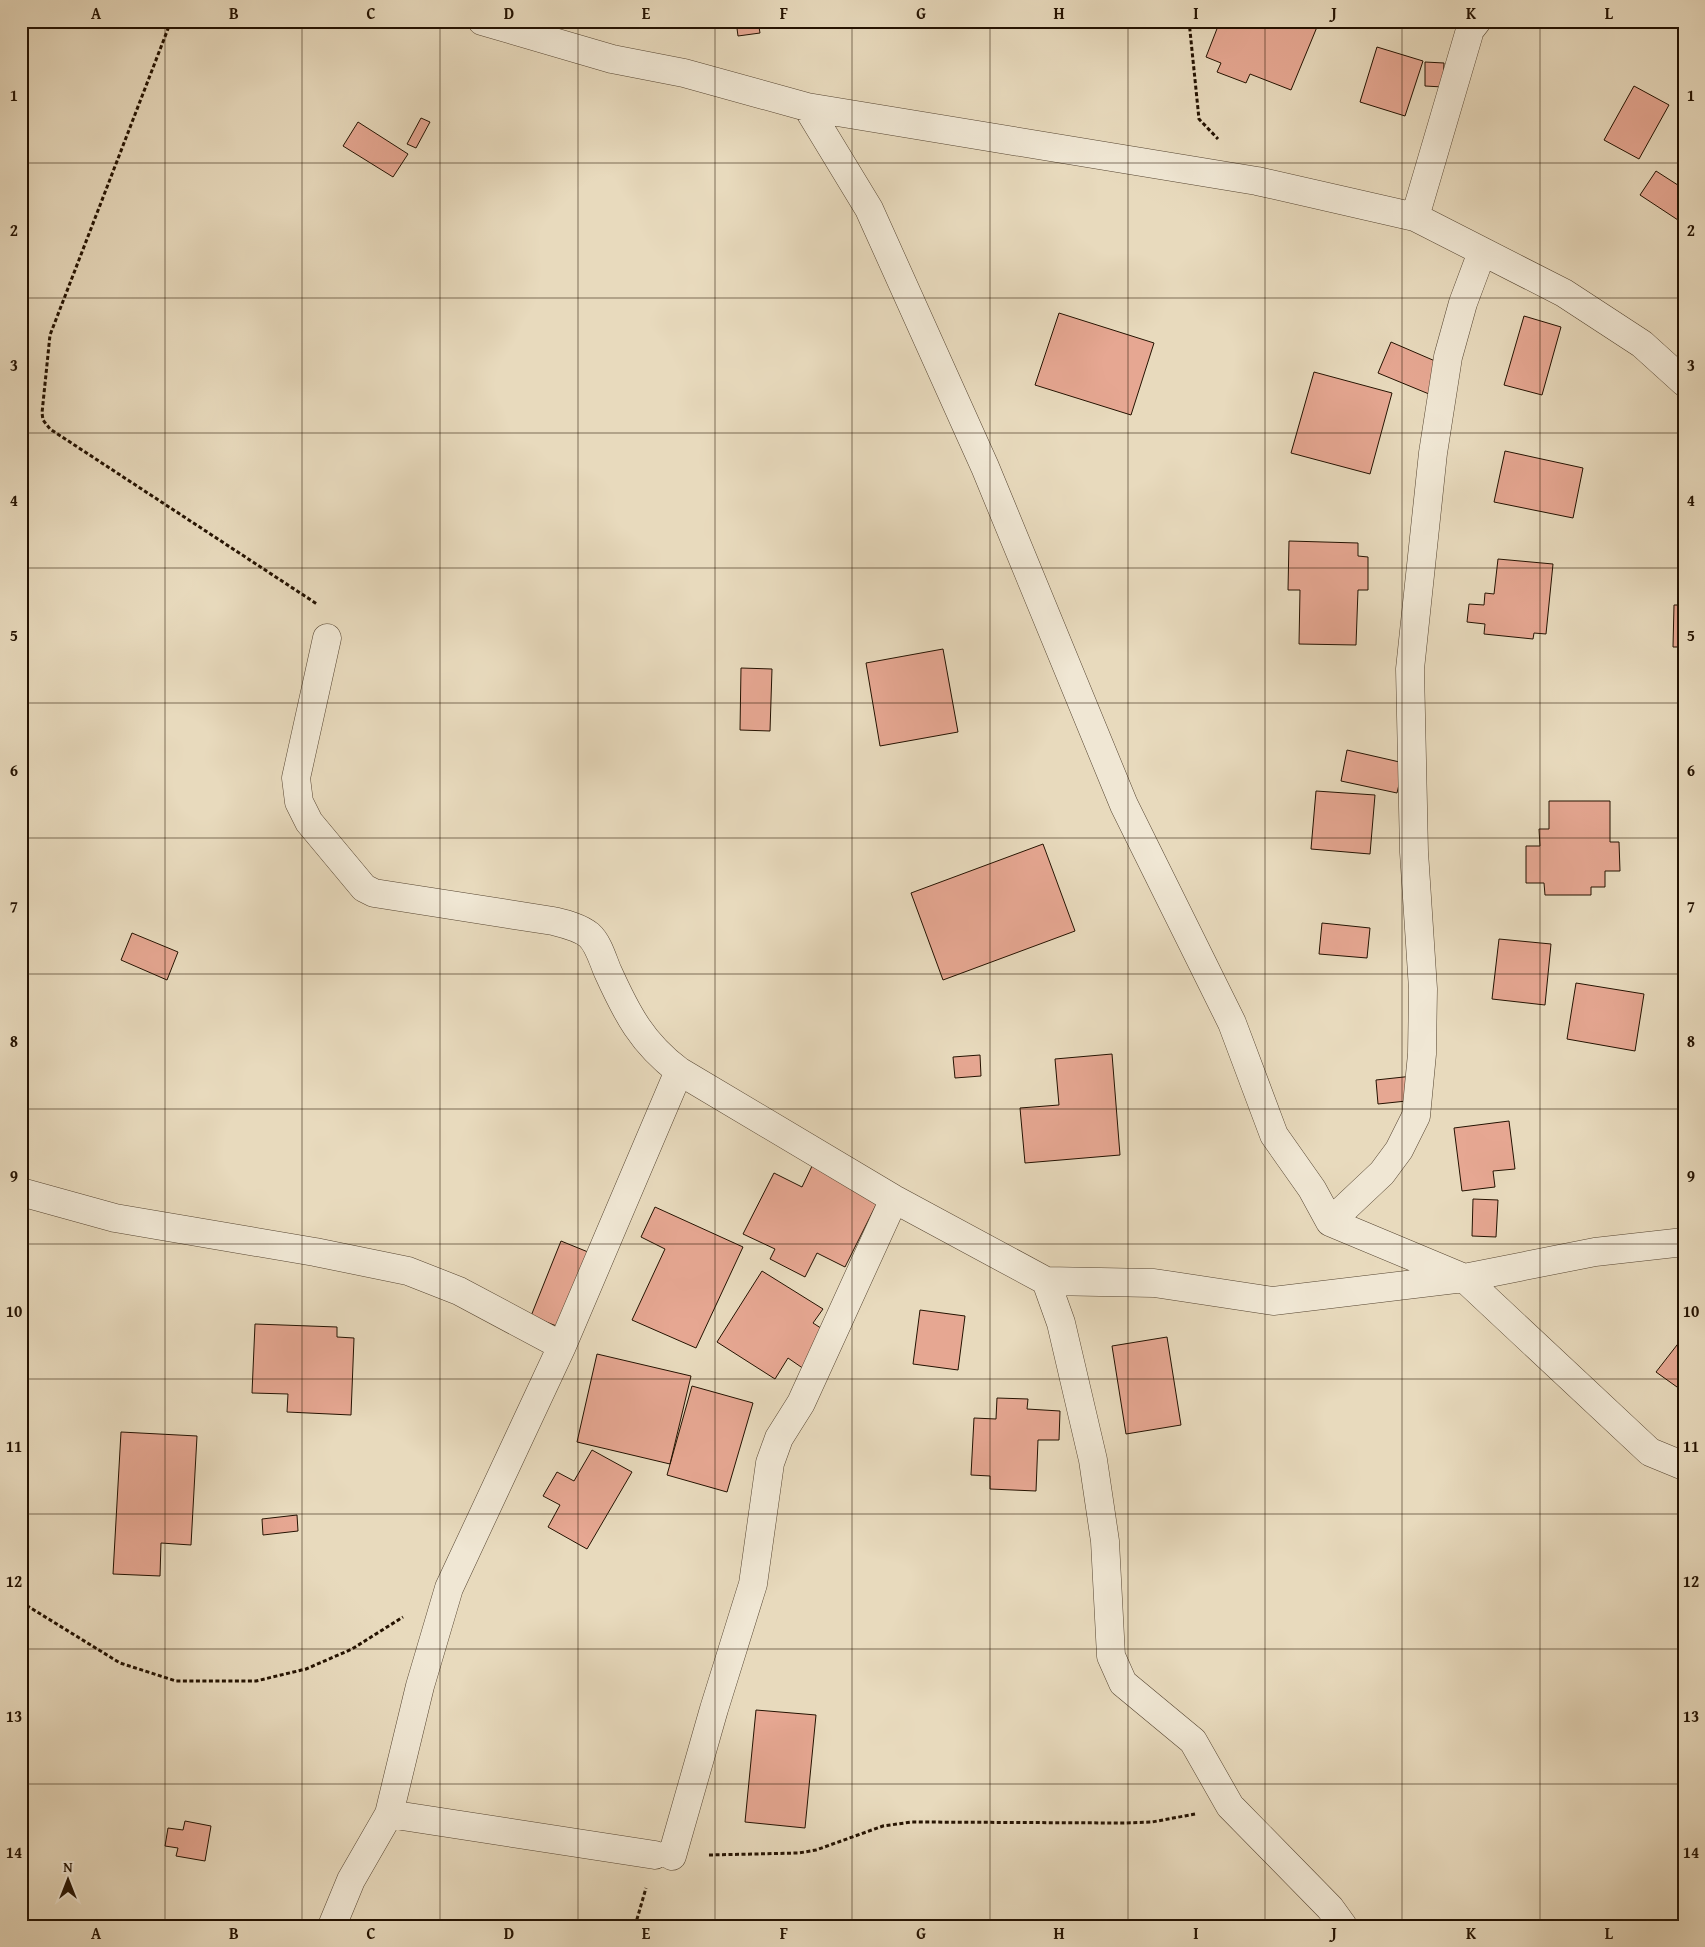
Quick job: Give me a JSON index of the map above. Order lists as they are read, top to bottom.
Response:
{
  "north": "top",
  "grid": {
    "columns": [
      "A",
      "B",
      "C",
      "D",
      "E",
      "F",
      "G",
      "H",
      "I",
      "J",
      "K",
      "L"
    ],
    "rows": [
      "1",
      "2",
      "3",
      "4",
      "5",
      "6",
      "7",
      "8",
      "9",
      "10",
      "11",
      "12",
      "13",
      "14"
    ]
  }
}
